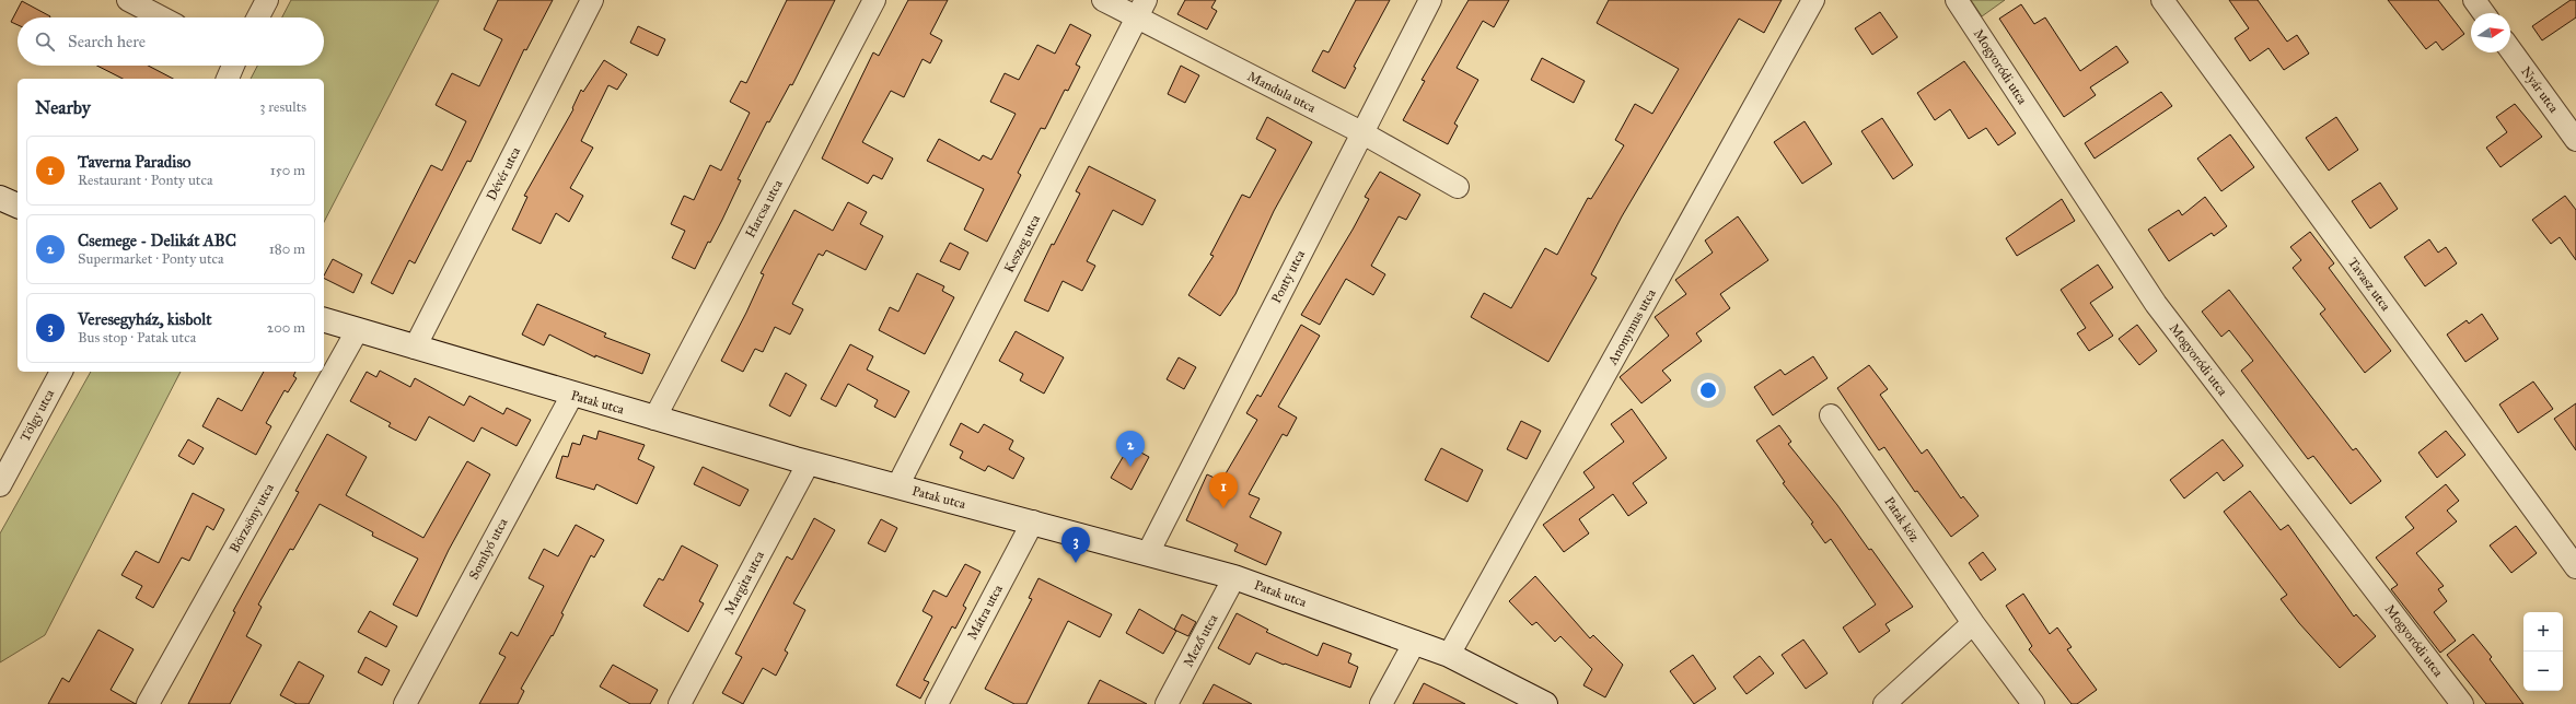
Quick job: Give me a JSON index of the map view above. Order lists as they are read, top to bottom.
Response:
{
  "streets": {
    "street": [
      "Mogyoródi utca",
      "Nyár utca",
      "Mandula utca",
      "Dévér utca",
      "Harcsa utca",
      "Keszeg utca",
      "Ponty utca",
      "Tavasz utca",
      "Anonymus utca",
      "Patak utca",
      "Tölgy utca",
      "Börzsöny utca",
      "Patak köz",
      "Somlyó utca",
      "Margita utca",
      "Mátra utca",
      "Mező utca"
    ]
  },
  "crossings": [
    ["Mandula utca", "Keszeg utca"],
    ["Mandula utca", "Ponty utca"],
    ["Dévér utca", "Patak utca"],
    ["Harcsa utca", "Patak utca"],
    ["Keszeg utca", "Patak utca"],
    ["Ponty utca", "Patak utca"],
    ["Anonymus utca", "Patak utca"],
    ["Patak utca", "Börzsöny utca"],
    ["Patak utca", "Somlyó utca"],
    ["Patak utca", "Margita utca"],
    ["Patak utca", "Mátra utca"],
    ["Patak utca", "Mező utca"]
  ],
  "north": "right",
  "page": {
    "search": "Search here",
    "heading": ["Nearby", "3 results"],
    "list": [
      {
        "mark": "1",
        "name": "Taverna Paradiso",
        "note": "Restaurant · Ponty utca",
        "value": "150 m"
      },
      {
        "mark": "2",
        "name": "Csemege - Delikát ABC",
        "note": "Supermarket · Ponty utca",
        "value": "180 m"
      },
      {
        "mark": "3",
        "name": "Veresegyház, kisbolt",
        "note": "Bus stop · Patak utca",
        "value": "200 m"
      }
    ],
    "pins": ["2", "1", "3"],
    "map_buttons": ["+", "−"]
  }
}
